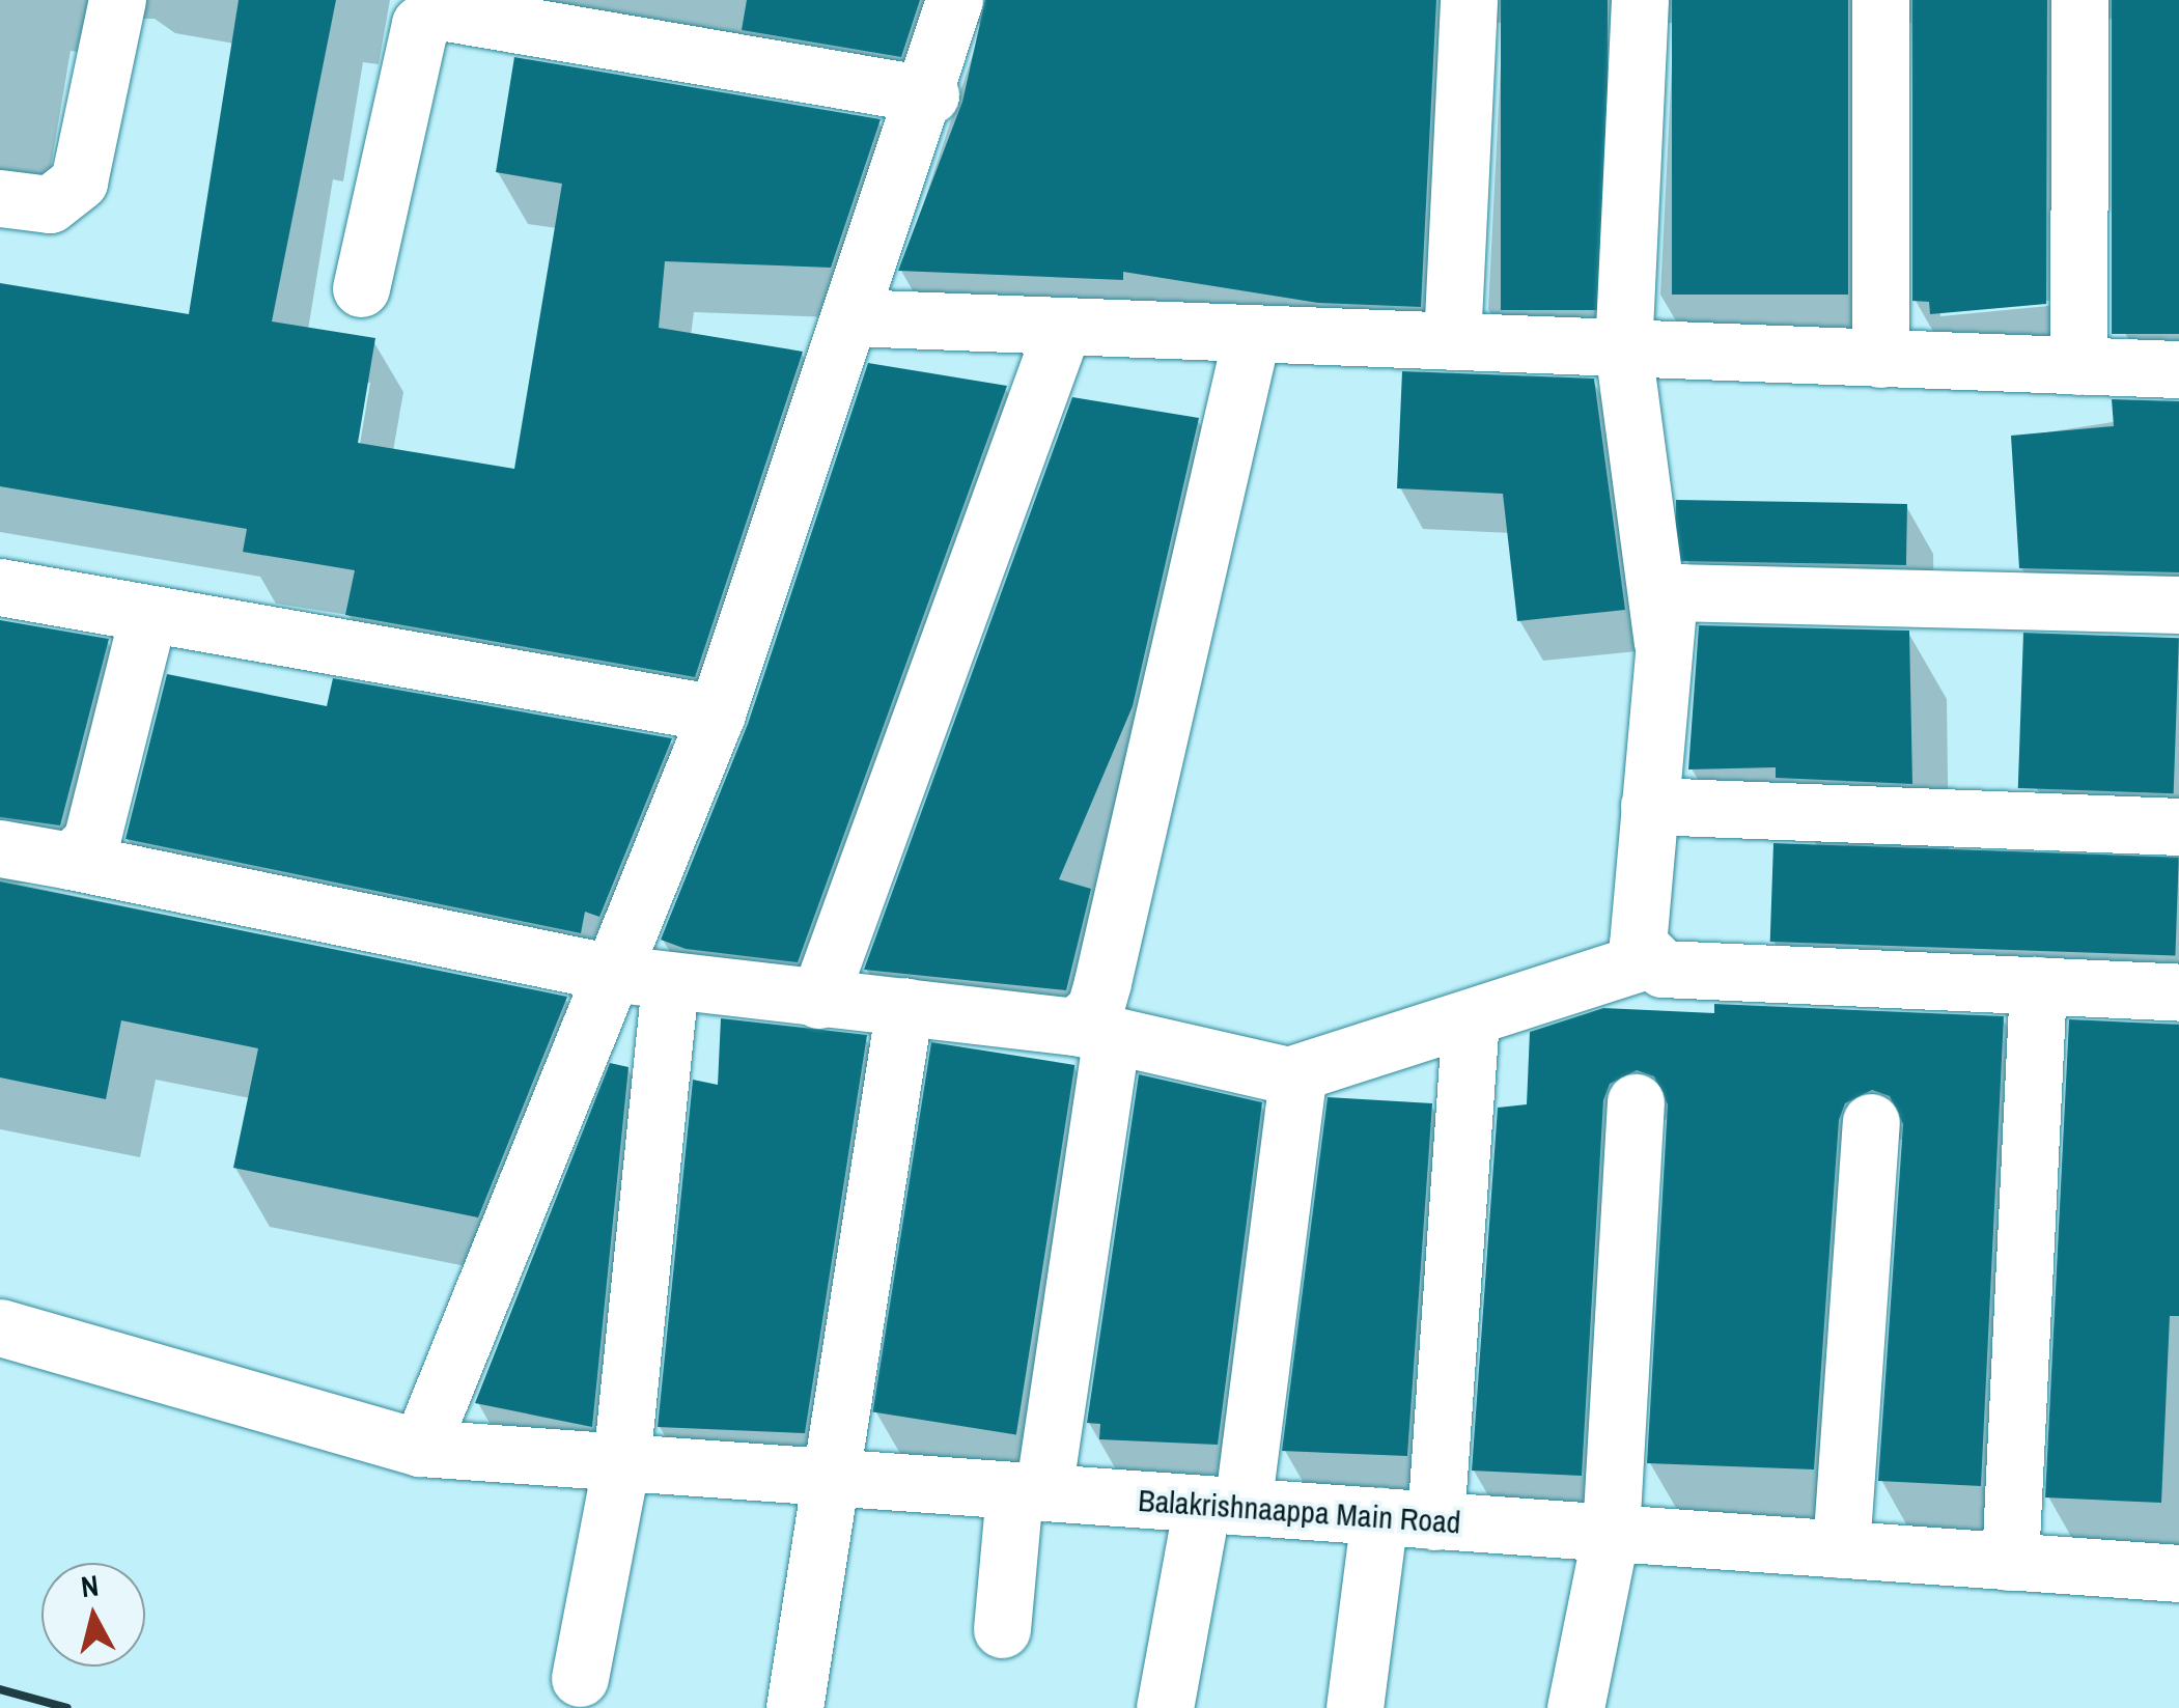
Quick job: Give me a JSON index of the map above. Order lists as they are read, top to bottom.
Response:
{
  "streets": {
    "street": ["Balakrishnaappa Main Road"]
  },
  "north": "top"
}
